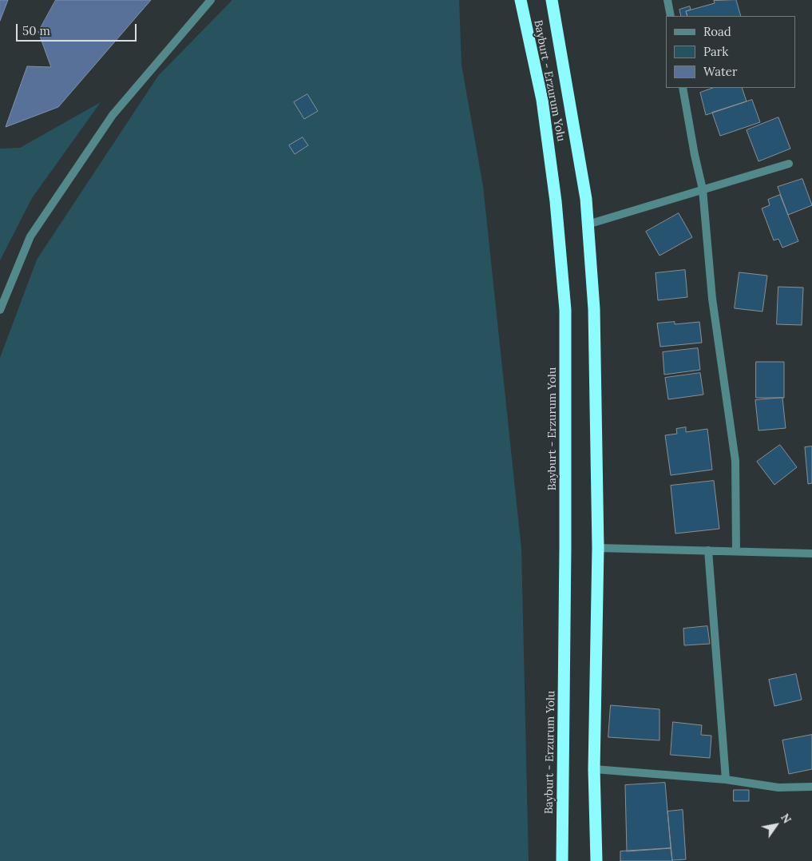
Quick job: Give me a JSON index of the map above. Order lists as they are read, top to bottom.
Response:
{
  "streets": {
    "highway": ["Bayburt - Erzurum Yolu"]
  },
  "legend": ["Road", "Park", "Water"],
  "scale_bar": "50 m",
  "north": "top right"
}
